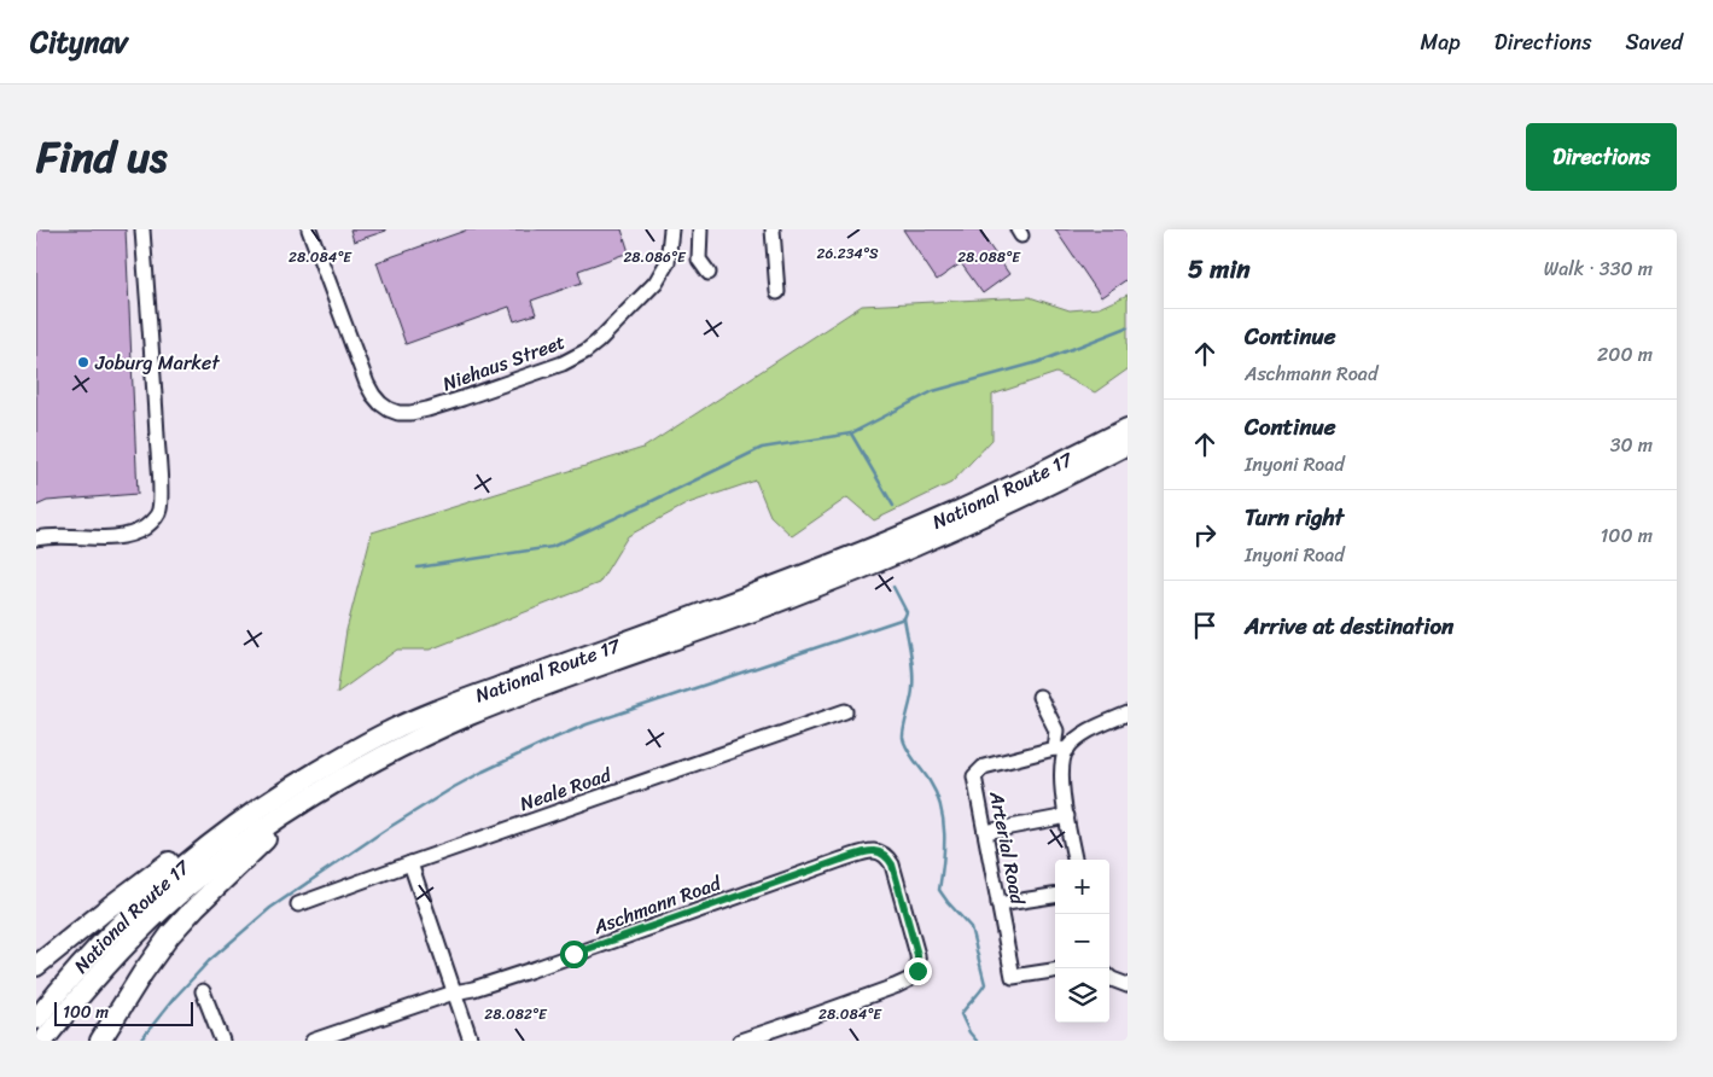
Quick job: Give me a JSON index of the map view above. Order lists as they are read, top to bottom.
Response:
{
  "streets": {
    "highway": ["National Route 17"],
    "street": [
      "Niehaus Street",
      "Neale Road",
      "Arterial Road",
      "Aschmann Road"
    ]
  },
  "places": ["Joburg Market"],
  "scale_bar": "100 m",
  "page": {
    "header": "Citynav",
    "nav": ["Map", "Directions", "Saved"],
    "title": "Find us",
    "buttons": "Directions",
    "heading": ["5 min", "Walk · 330 m"],
    "list": [
      ["Continue", "Aschmann Road", "200 m"],
      ["Continue", "Inyoni Road", "30 m"],
      ["Turn right", "Inyoni Road", "100 m"],
      "Arrive at destination"
    ],
    "map_buttons": ["+", "−"],
    "scale": "100 m"
  },
  "coordinates": [
    "26.234°S",
    "28.088°E",
    "28.084°E",
    "28.086°E",
    "28.082°E"
  ]
}
